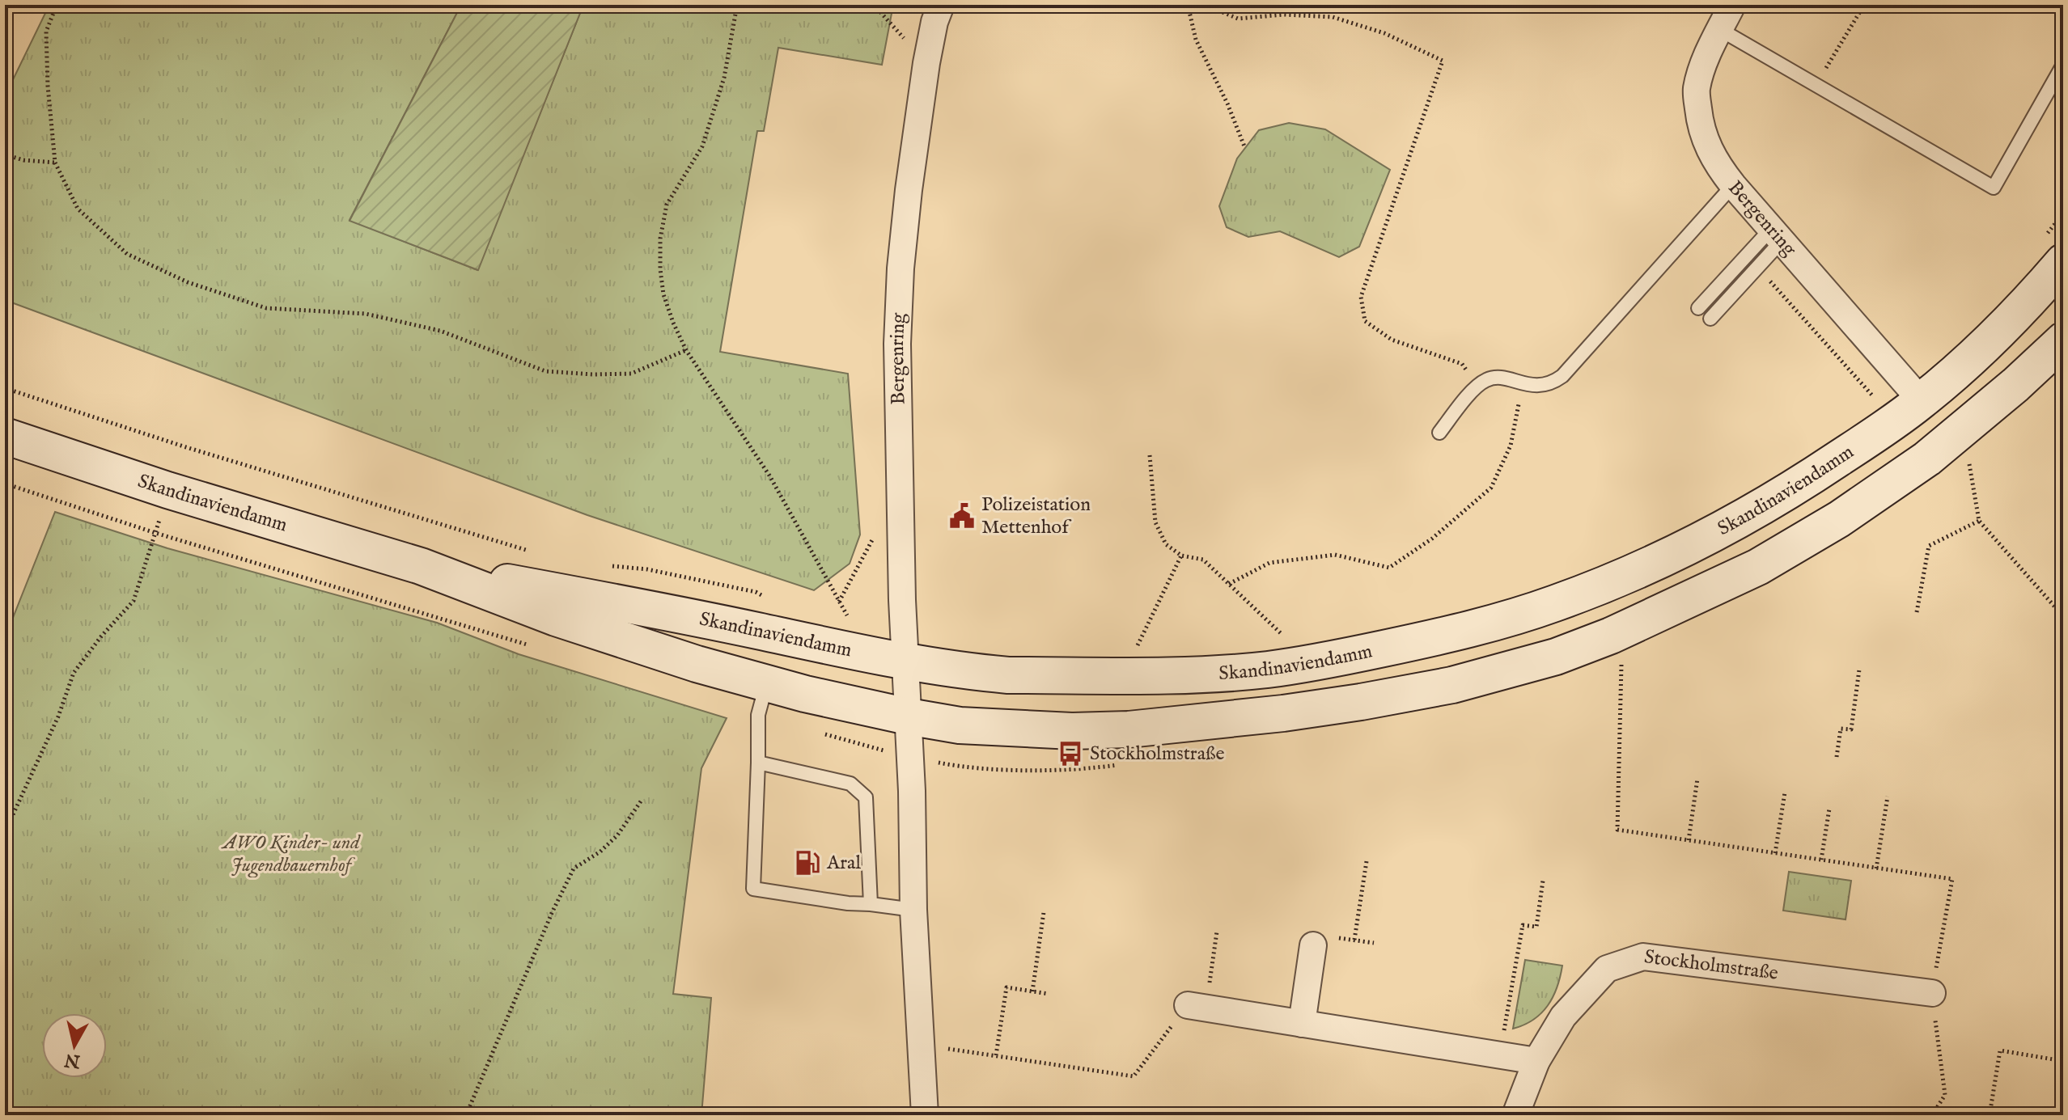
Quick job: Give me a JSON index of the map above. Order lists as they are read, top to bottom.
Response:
{
  "streets": {
    "main road": ["Skandinaviendamm"],
    "street": ["Bergenring", "Stockholmstraße"]
  },
  "crossings": [
    ["Bergenring", "Skandinaviendamm"]
  ],
  "parks": ["AWO Kinder- und Jugendbauernhof"],
  "places": {
    "public building": ["Polizeistation Mettenhof"],
    "bus stop": ["Stockholmstraße"],
    "fuel station": ["Aral"]
  },
  "north": "bottom"
}
